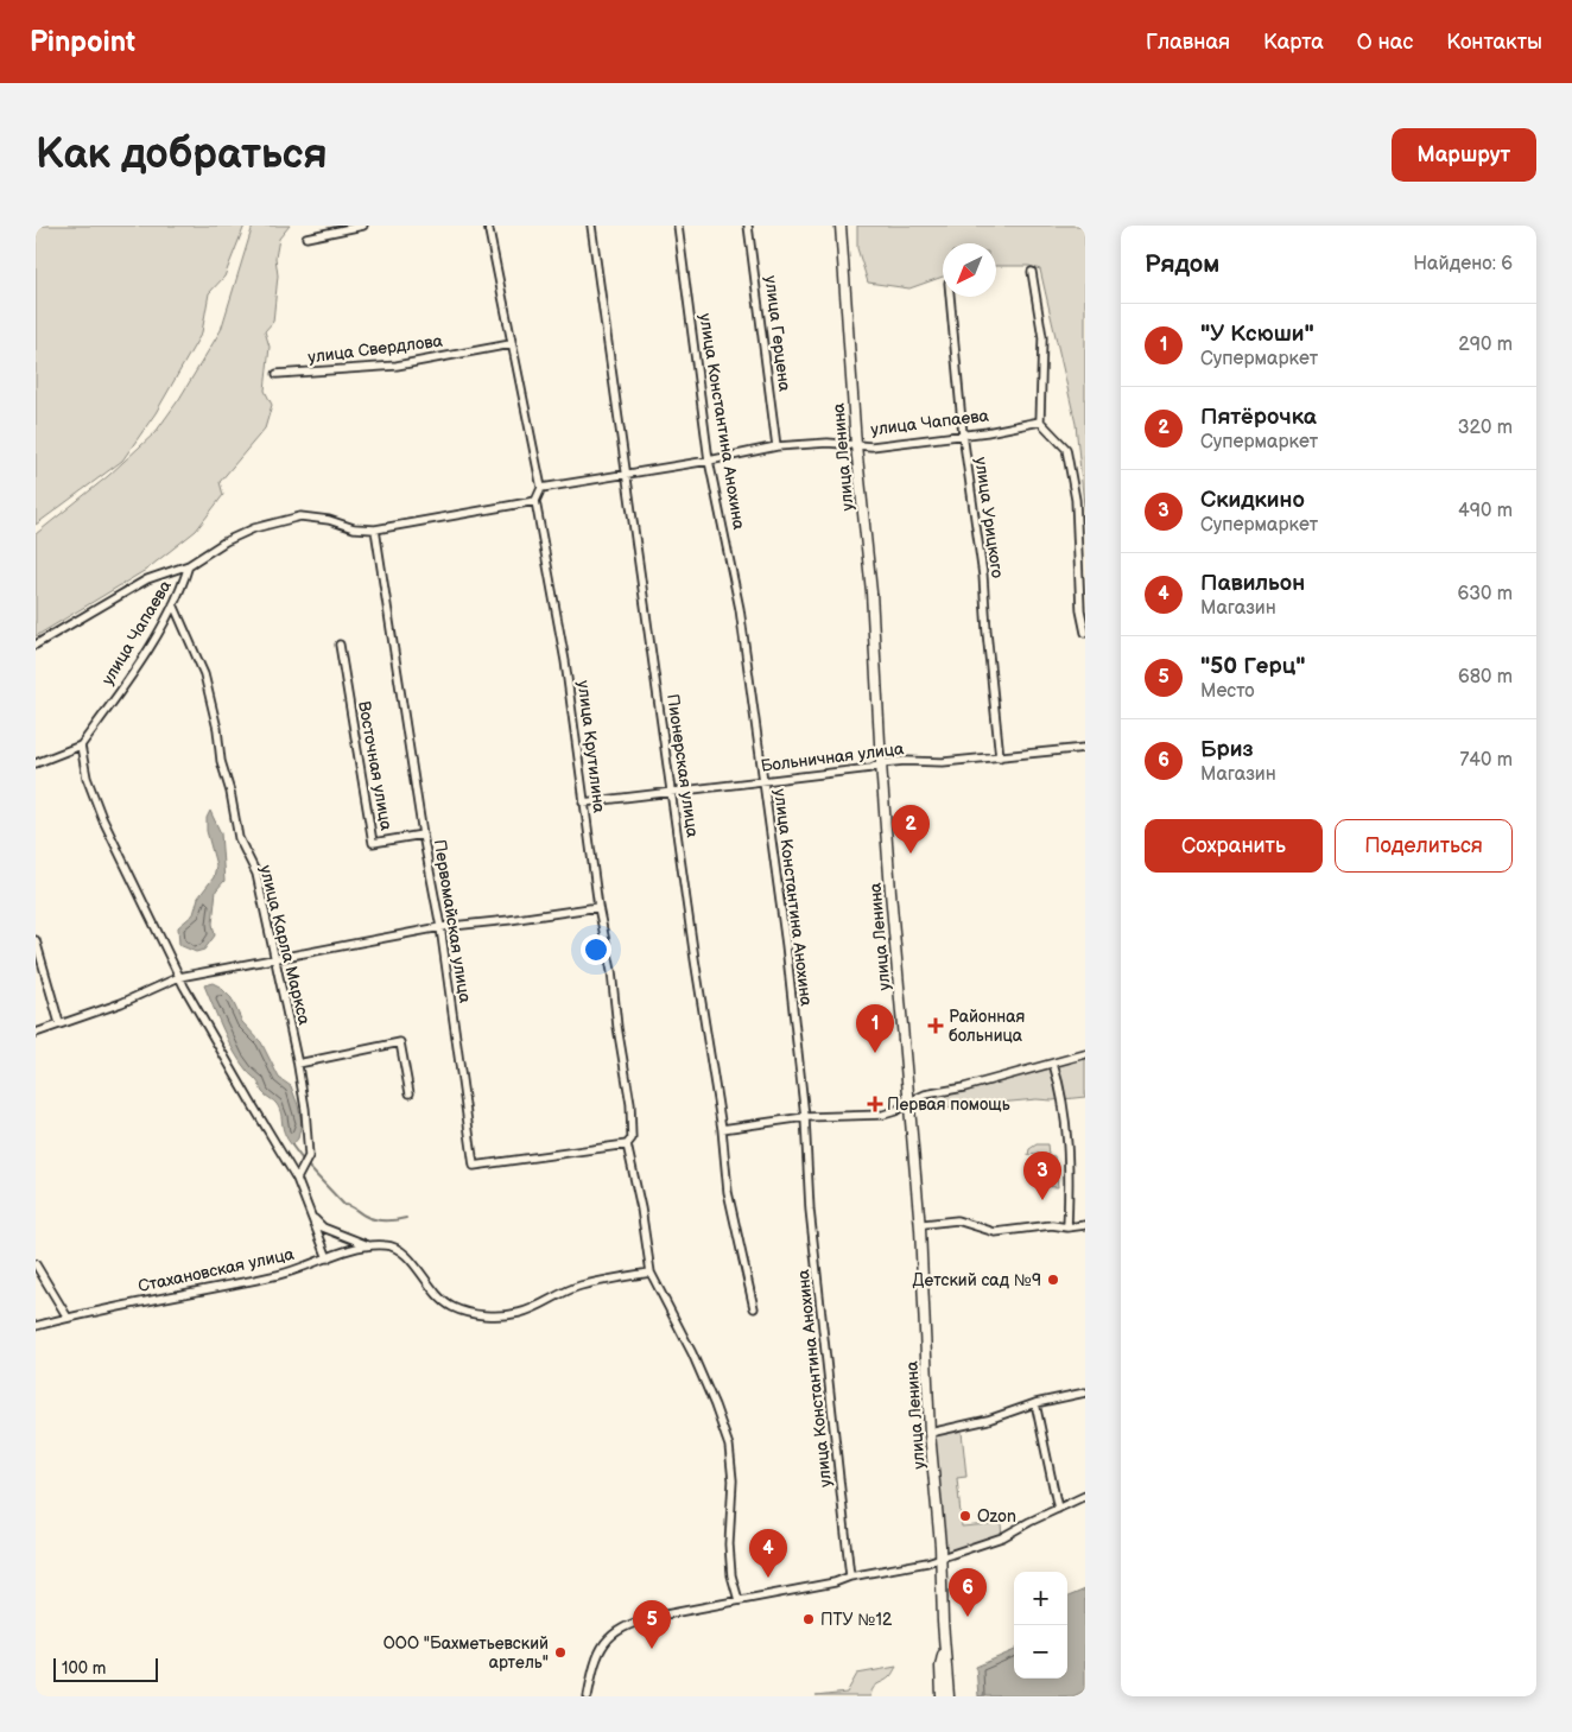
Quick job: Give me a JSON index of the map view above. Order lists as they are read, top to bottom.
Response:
{
  "streets": {
    "main road": ["улица Ленина"],
    "street": [
      "улица Герцена",
      "улица Свердлова",
      "улица Константина Анохина",
      "улица Чапаева",
      "улица Урицкого",
      "улица Крутилина",
      "Больничная улица",
      "Восточная улица",
      "Пионерская улица",
      "Первомайская улица",
      "улица Карла Маркса",
      "Стахановская улица"
    ]
  },
  "crossings": [
    ["улица Герцена", "улица Чапаева"],
    ["улица Константина Анохина", "улица Чапаева"],
    ["улица Константина Анохина", "Больничная улица"],
    ["улица Чапаева", "улица Ленина"],
    ["улица Чапаева", "улица Урицкого"],
    ["улица Чапаева", "Пионерская улица"],
    ["улица Чапаева", "улица Карла Маркса"],
    ["улица Ленина", "Больничная улица"],
    ["улица Урицкого", "Больничная улица"],
    ["улица Крутилина", "Больничная улица"],
    ["улица Крутилина", "Первомайская улица"],
    ["улица Крутилина", "Стахановская улица"],
    ["Больничная улица", "Пионерская улица"],
    ["Восточная улица", "Первомайская улица"]
  ],
  "places": {
    "health": ["Районная больница", "Первая помощь"],
    "other": [
      "Детский сад №9",
      "Ozon",
      "ПТУ №12",
      "ООО \"Бахметьевский артель\""
    ]
  },
  "scale_bar": "100 m",
  "north": "bottom left",
  "page": {
    "header": "Pinpoint",
    "nav": [
      "Главная",
      "Карта",
      "О нас",
      "Контакты"
    ],
    "buttons": [
      "Маршрут",
      ["Сохранить", "Поделиться"]
    ],
    "title": "Как добраться",
    "heading": ["Рядом", "Найдено: 6"],
    "list": [
      {
        "mark": "1",
        "name": "\"У Ксюши\"",
        "note": "Супермаркет",
        "value": "290 m"
      },
      {
        "mark": "2",
        "name": "Пятёрочка",
        "note": "Супермаркет",
        "value": "320 m"
      },
      {
        "mark": "3",
        "name": "Скидкино",
        "note": "Супермаркет",
        "value": "490 m"
      },
      {
        "mark": "4",
        "name": "Павильон",
        "note": "Магазин",
        "value": "630 m"
      },
      {
        "mark": "5",
        "name": "\"50 Герц\"",
        "note": "Место",
        "value": "680 m"
      },
      {
        "mark": "6",
        "name": "Бриз",
        "note": "Магазин",
        "value": "740 m"
      }
    ],
    "pins": [
      "2",
      "1",
      "3",
      "4",
      "6",
      "5"
    ],
    "map_buttons": ["+", "−"],
    "scale": "100 m"
  }
}
